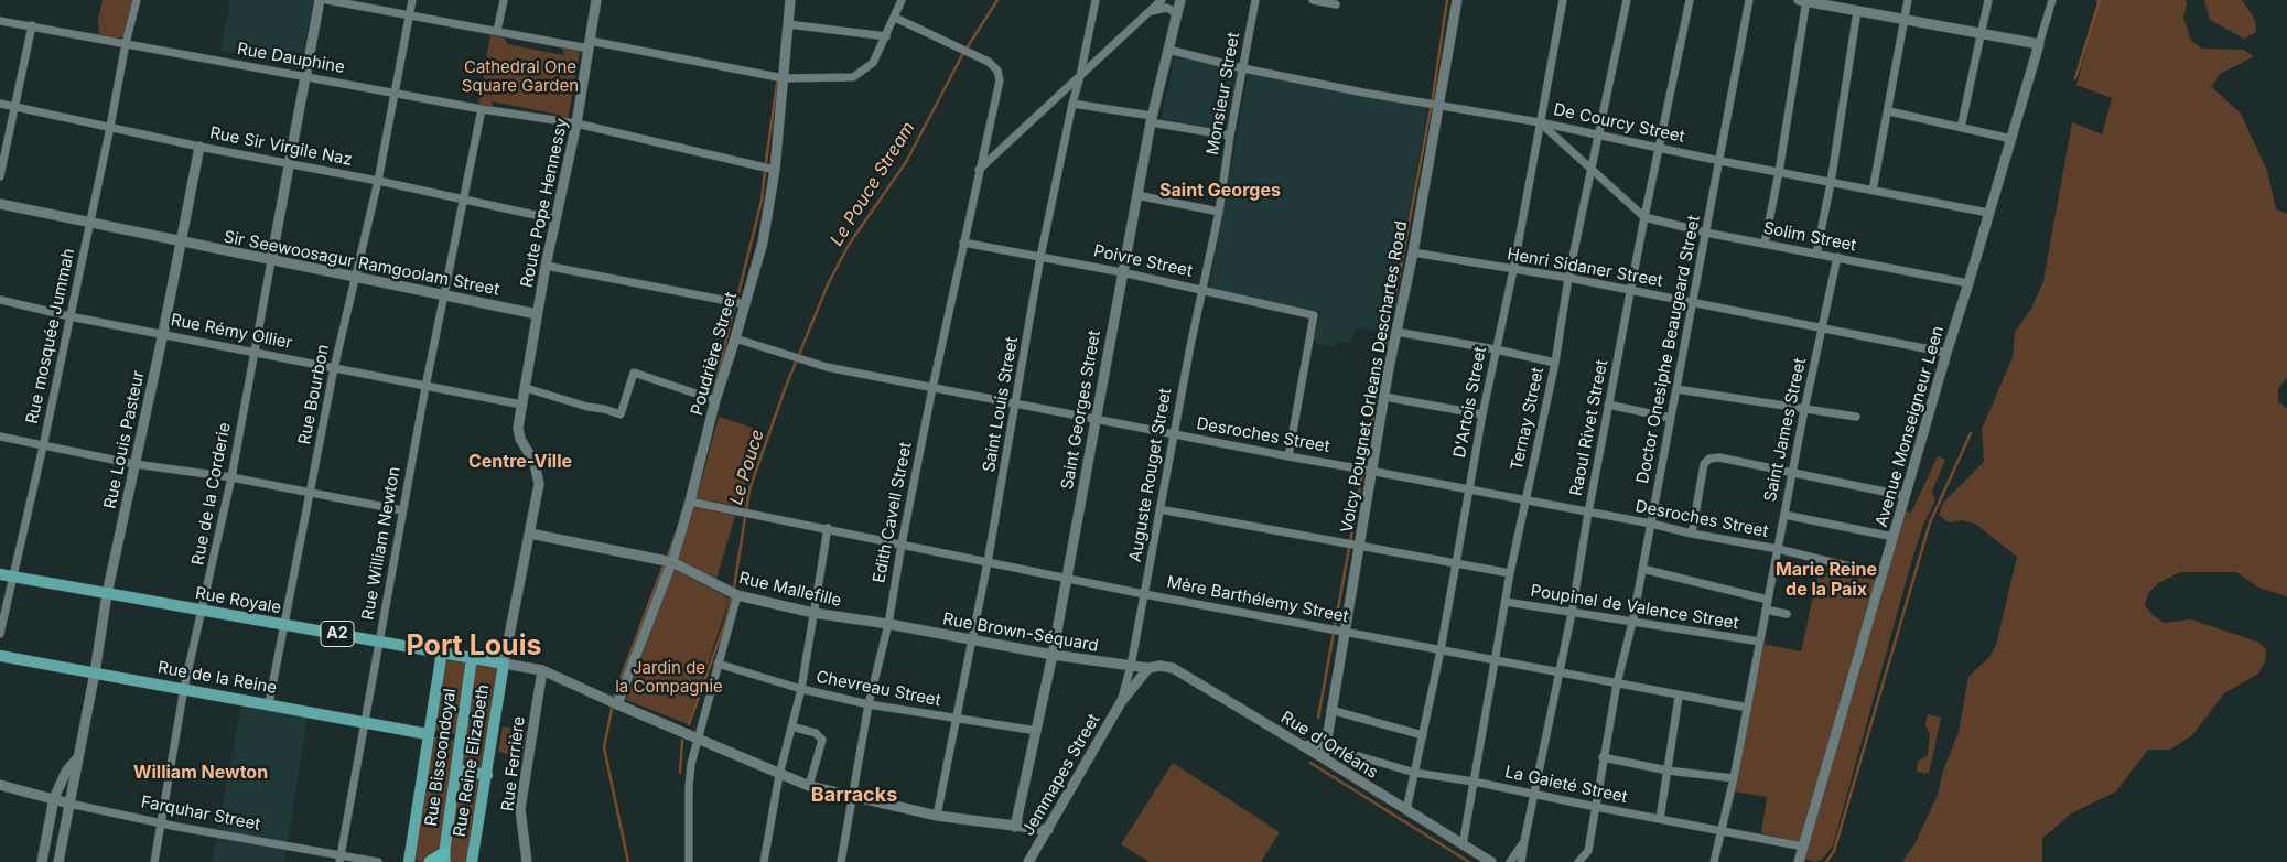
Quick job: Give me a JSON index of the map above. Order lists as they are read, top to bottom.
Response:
{
  "streets": {
    "main road": [
      "Route Pope Hennessy",
      "Sir Seewoosagur Ramgoolam Street",
      "Poudrière Street",
      "Volcy Pougnet Orleans Deschartes Road",
      "Saint Georges Street",
      "Avenue Monseigneur Leen",
      "Rue Louis Pasteur",
      "Rue Mallefille",
      "Rue Royale",
      "Rue Brown-Séquard",
      "A2",
      "Rue de la Reine",
      "Rue d'Orléans",
      "Rue Bissoondoyal",
      "Rue Reine Elizabeth",
      "Rue Ferrière",
      "Jemmapes Street",
      "Farquhar Street"
    ],
    "street": [
      "Rue Dauphine",
      "Monsieur Street",
      "De Courcy Street",
      "Rue Sir Virgile Naz",
      "Solim Street",
      "Poivre Street",
      "Henri Sidaner Street",
      "Rue Rémy Ollier",
      "Rue mosquée Jummah",
      "Doctor Onesiphe Beaugeard Street",
      "Rue Bourbon",
      "D'Artois Street",
      "Saint Louis Street",
      "Ternay Street",
      "Raoul Rivet Street",
      "Saint James Street",
      "Desroches Street",
      "Auguste Rouget Street",
      "Rue de la Corderie",
      "Edith Cavell Street",
      "Rue William Newton",
      "Mère Barthélemy Street",
      "Poupinel de Valence Street",
      "Chevreau Street",
      "La Gaieté Street"
    ]
  },
  "crossings": [
    ["Rue Dauphine", "Route Pope Hennessy"],
    ["Rue Dauphine", "Rue mosquée Jummah"],
    ["Rue Dauphine", "Poudrière Street"],
    ["Rue Dauphine", "Rue Bourbon"],
    ["Rue Dauphine", "Rue William Newton"],
    ["Monsieur Street", "De Courcy Street"],
    ["Monsieur Street", "Poivre Street"],
    ["Monsieur Street", "Auguste Rouget Street"],
    ["De Courcy Street", "Doctor Onesiphe Beaugeard Street"],
    ["De Courcy Street", "Volcy Pougnet Orleans Deschartes Road"],
    ["De Courcy Street", "D'Artois Street"],
    ["De Courcy Street", "Saint Georges Street"],
    ["De Courcy Street", "Ternay Street"],
    ["De Courcy Street", "Avenue Monseigneur Leen"],
    ["De Courcy Street", "Raoul Rivet Street"],
    ["Rue Sir Virgile Naz", "Route Pope Hennessy"],
    ["Rue Sir Virgile Naz", "Rue mosquée Jummah"],
    ["Rue Sir Virgile Naz", "Rue Bourbon"],
    ["Rue Sir Virgile Naz", "Rue Louis Pasteur"],
    ["Rue Sir Virgile Naz", "Rue William Newton"],
    ["Route Pope Hennessy", "Sir Seewoosagur Ramgoolam Street"],
    ["Route Pope Hennessy", "Rue Rémy Ollier"],
    ["Route Pope Hennessy", "Rue Mallefille"],
    ["Route Pope Hennessy", "Rue Royale"],
    ["Route Pope Hennessy", "Rue Reine Elizabeth"],
    ["Solim Street", "Doctor Onesiphe Beaugeard Street"],
    ["Solim Street", "Avenue Monseigneur Leen"],
    ["Solim Street", "Raoul Rivet Street"],
    ["Solim Street", "Saint James Street"],
    ["Poivre Street", "Saint Louis Street"],
    ["Poivre Street", "Saint Georges Street"],
    ["Poivre Street", "Desroches Street"],
    ["Poivre Street", "Auguste Rouget Street"],
    ["Poivre Street", "Edith Cavell Street"],
    ["Sir Seewoosagur Ramgoolam Street", "Rue mosquée Jummah"],
    ["Sir Seewoosagur Ramgoolam Street", "Rue Bourbon"],
    ["Sir Seewoosagur Ramgoolam Street", "Rue Louis Pasteur"],
    ["Sir Seewoosagur Ramgoolam Street", "Rue de la Corderie"],
    ["Sir Seewoosagur Ramgoolam Street", "Rue William Newton"],
    ["Henri Sidaner Street", "Doctor Onesiphe Beaugeard Street"],
    ["Henri Sidaner Street", "Volcy Pougnet Orleans Deschartes Road"],
    ["Henri Sidaner Street", "D'Artois Street"],
    ["Henri Sidaner Street", "Ternay Street"],
    ["Henri Sidaner Street", "Avenue Monseigneur Leen"],
    ["Henri Sidaner Street", "Raoul Rivet Street"],
    ["Henri Sidaner Street", "Saint James Street"],
    ["Rue Rémy Ollier", "Rue mosquée Jummah"],
    ["Rue Rémy Ollier", "Rue Bourbon"],
    ["Rue Rémy Ollier", "Rue Louis Pasteur"],
    ["Rue Rémy Ollier", "Rue de la Corderie"],
    ["Rue Rémy Ollier", "Rue William Newton"],
    ["Rue mosquée Jummah", "Rue Royale"],
    ["Doctor Onesiphe Beaugeard Street", "Desroches Street"],
    ["Doctor Onesiphe Beaugeard Street", "Mère Barthélemy Street"],
    ["Doctor Onesiphe Beaugeard Street", "Poupinel de Valence Street"],
    ["Doctor Onesiphe Beaugeard Street", "La Gaieté Street"],
    ["Poudrière Street", "Desroches Street"],
    ["Poudrière Street", "Rue Mallefille"],
    ["Poudrière Street", "Mère Barthélemy Street"],
    ["Volcy Pougnet Orleans Deschartes Road", "Desroches Street"],
    ["Volcy Pougnet Orleans Deschartes Road", "Mère Barthélemy Street"],
    ["Volcy Pougnet Orleans Deschartes Road", "Rue d'Orléans"],
    ["Volcy Pougnet Orleans Deschartes Road", "La Gaieté Street"],
    ["Rue Bourbon", "Rue Royale"],
    ["Rue Bourbon", "Rue de la Reine"],
    ["D'Artois Street", "Desroches Street"],
    ["D'Artois Street", "Mère Barthélemy Street"],
    ["D'Artois Street", "Rue d'Orléans"],
    ["D'Artois Street", "La Gaieté Street"],
    ["Saint Louis Street", "Desroches Street"],
    ["Saint Louis Street", "Mère Barthélemy Street"],
    ["Saint Louis Street", "Rue Brown-Séquard"],
    ["Saint Louis Street", "Chevreau Street"],
    ["Saint Georges Street", "Desroches Street"],
    ["Saint Georges Street", "Mère Barthélemy Street"],
    ["Saint Georges Street", "Rue Brown-Séquard"],
    ["Saint Georges Street", "Chevreau Street"],
    ["Ternay Street", "Desroches Street"],
    ["Ternay Street", "Mère Barthélemy Street"],
    ["Ternay Street", "Poupinel de Valence Street"],
    ["Ternay Street", "Rue d'Orléans"],
    ["Ternay Street", "La Gaieté Street"],
    ["Avenue Monseigneur Leen", "Desroches Street"],
    ["Avenue Monseigneur Leen", "La Gaieté Street"],
    ["Raoul Rivet Street", "Desroches Street"],
    ["Raoul Rivet Street", "Mère Barthélemy Street"],
    ["Raoul Rivet Street", "Poupinel de Valence Street"],
    ["Raoul Rivet Street", "La Gaieté Street"],
    ["Saint James Street", "Desroches Street"],
    ["Saint James Street", "Mère Barthélemy Street"],
    ["Saint James Street", "Poupinel de Valence Street"],
    ["Saint James Street", "La Gaieté Street"],
    ["Desroches Street", "Auguste Rouget Street"],
    ["Desroches Street", "Edith Cavell Street"],
    ["Rue Louis Pasteur", "Rue Royale"],
    ["Rue Louis Pasteur", "Rue de la Reine"],
    ["Rue Louis Pasteur", "Farquhar Street"],
    ["Auguste Rouget Street", "Mère Barthélemy Street"],
    ["Auguste Rouget Street", "Rue Brown-Séquard"],
    ["Auguste Rouget Street", "Jemmapes Street"],
    ["Rue de la Corderie", "Rue Royale"],
    ["Rue de la Corderie", "Rue de la Reine"],
    ["Rue de la Corderie", "Farquhar Street"],
    ["Edith Cavell Street", "Rue Mallefille"],
    ["Edith Cavell Street", "Mère Barthélemy Street"],
    ["Edith Cavell Street", "Rue Brown-Séquard"],
    ["Edith Cavell Street", "Chevreau Street"],
    ["Rue William Newton", "Rue Royale"],
    ["Rue William Newton", "Rue de la Reine"],
    ["Rue William Newton", "Farquhar Street"],
    ["Rue Mallefille", "Rue Brown-Séquard"],
    ["Rue Royale", "Rue Bissoondoyal"],
    ["Rue Royale", "Rue Reine Elizabeth"],
    ["Rue Brown-Séquard", "Rue d'Orléans"],
    ["Rue Brown-Séquard", "Jemmapes Street"],
    ["Rue d'Orléans", "Jemmapes Street"]
  ],
  "districts": [
    "Saint Georges",
    "Centre-Ville",
    "Marie Reine de la Paix",
    "Port Louis",
    "William Newton",
    "Barracks"
  ],
  "water": ["Le Pouce Stream", "Le Pouce"],
  "parks": ["Cathedral One Square Garden", "Jardin de la Compagnie"]
}
